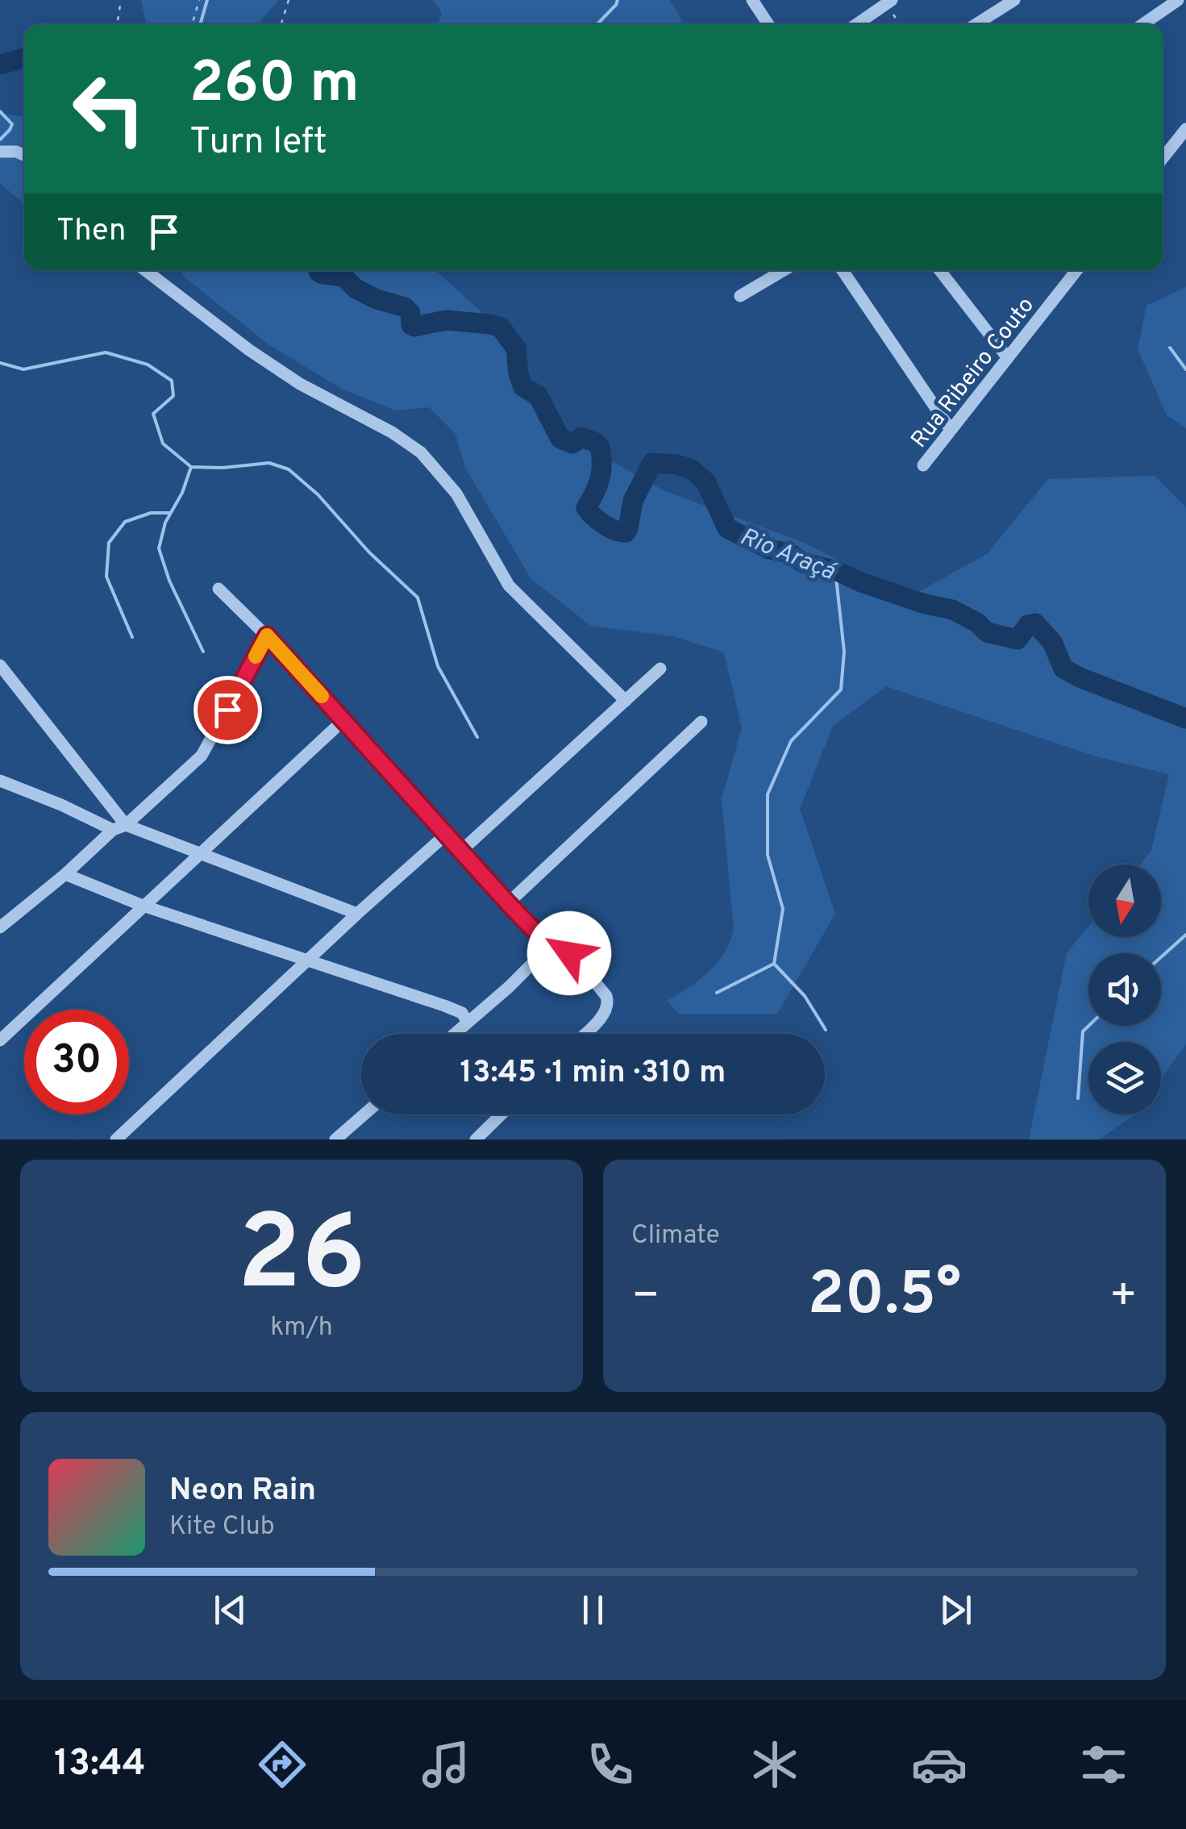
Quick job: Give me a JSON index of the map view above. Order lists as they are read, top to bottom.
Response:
{
  "streets": {
    "street": ["Rua Ribeiro Couto"]
  },
  "water": ["Rio Araçá"],
  "north": "bottom",
  "page": {
    "turn": ["260 m", "Turn left"],
    "then": "Then",
    "limit": "30",
    "trip": "13:45 · 1 min · 310 m",
    "tile": [
      ["26", "km/h"],
      "Climate"
    ],
    "heat": ["−", "20.5°", "+"],
    "song": ["Neon Rain", "Kite Club"],
    "tabs": "13:44"
  }
}
